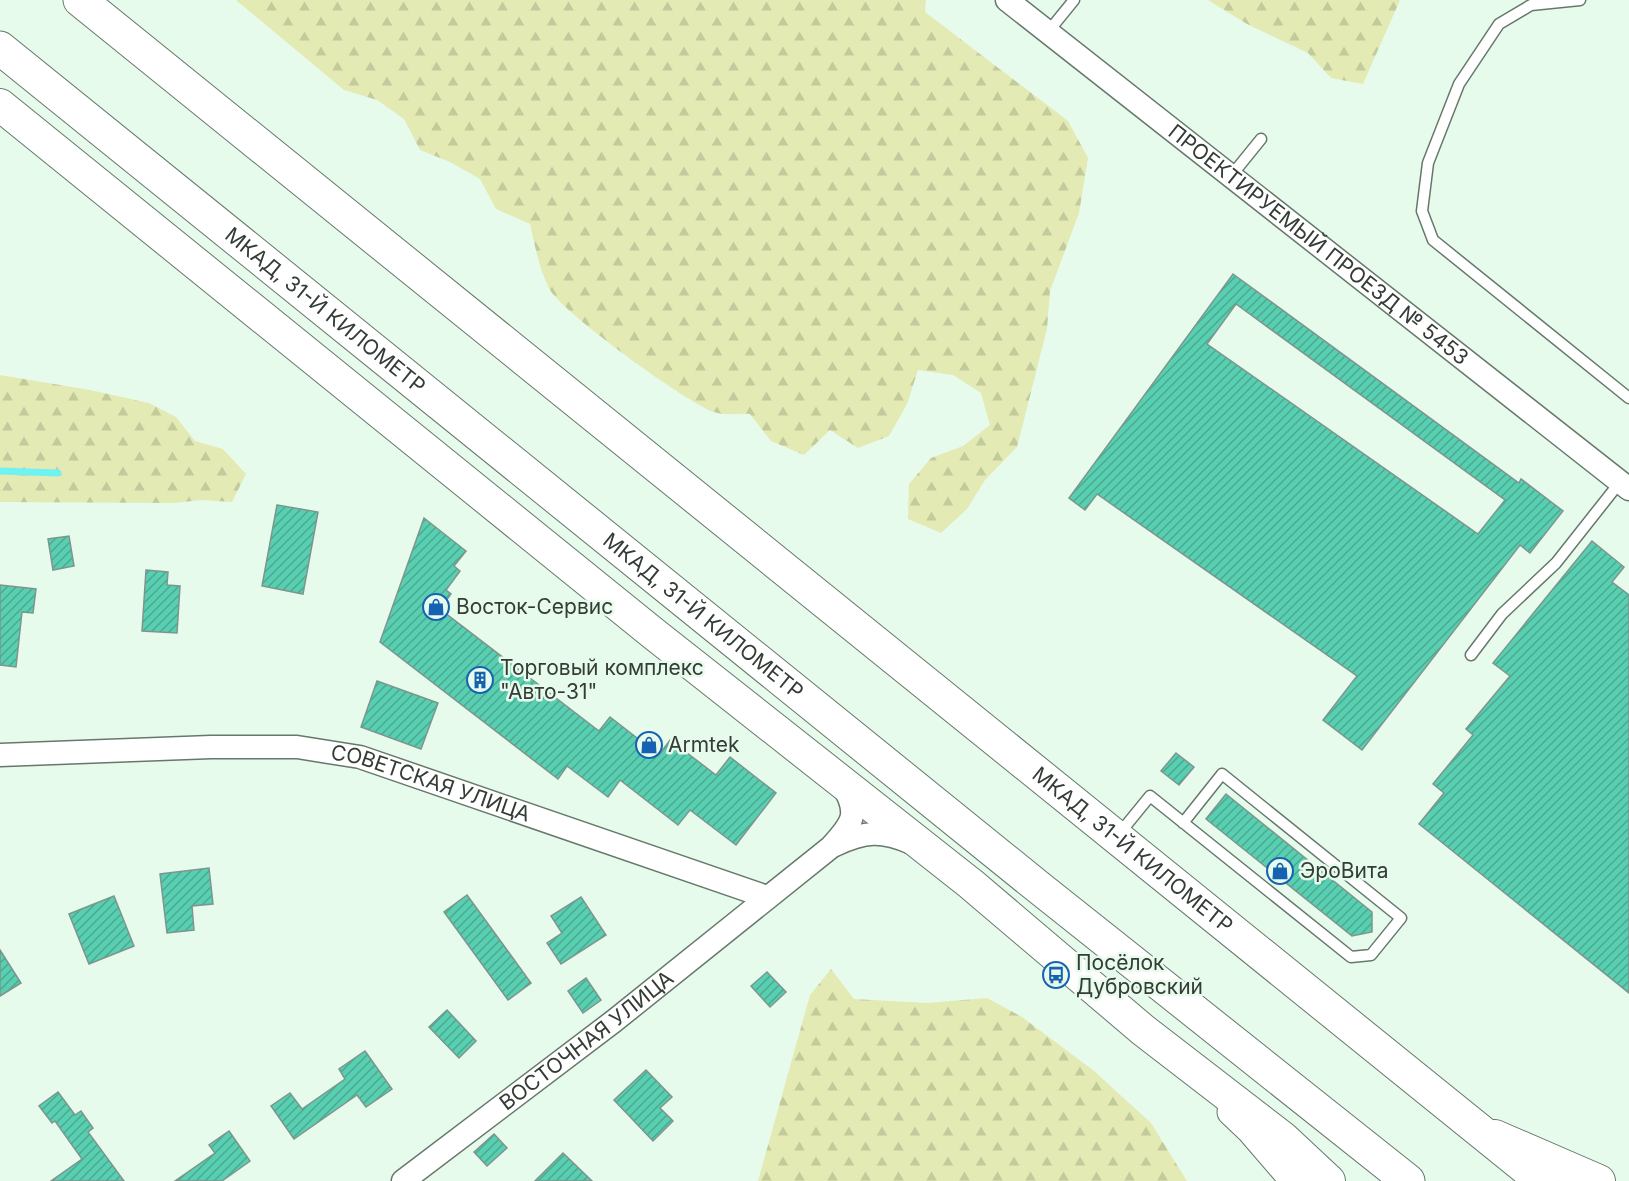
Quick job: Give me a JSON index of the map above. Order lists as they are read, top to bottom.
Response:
{
  "streets": {
    "highway": ["МКАД, 31-Й КИЛОМЕТР"],
    "street": ["ПРОЕКТИРУЕМЫЙ ПРОЕЗД № 5453", "СОВЕТСКАЯ УЛИЦА", "ВОСТОЧНАЯ УЛИЦА"]
  },
  "crossings": [
    ["СОВЕТСКАЯ УЛИЦА", "ВОСТОЧНАЯ УЛИЦА"]
  ],
  "places": {
    "shop": ["Восток-Сервис", "Armtek", "ЭроВита"],
    "building": ["Торговый комплекс \"Авто-31\""],
    "bus stop": ["Посёлок Дубровский"]
  }
}
